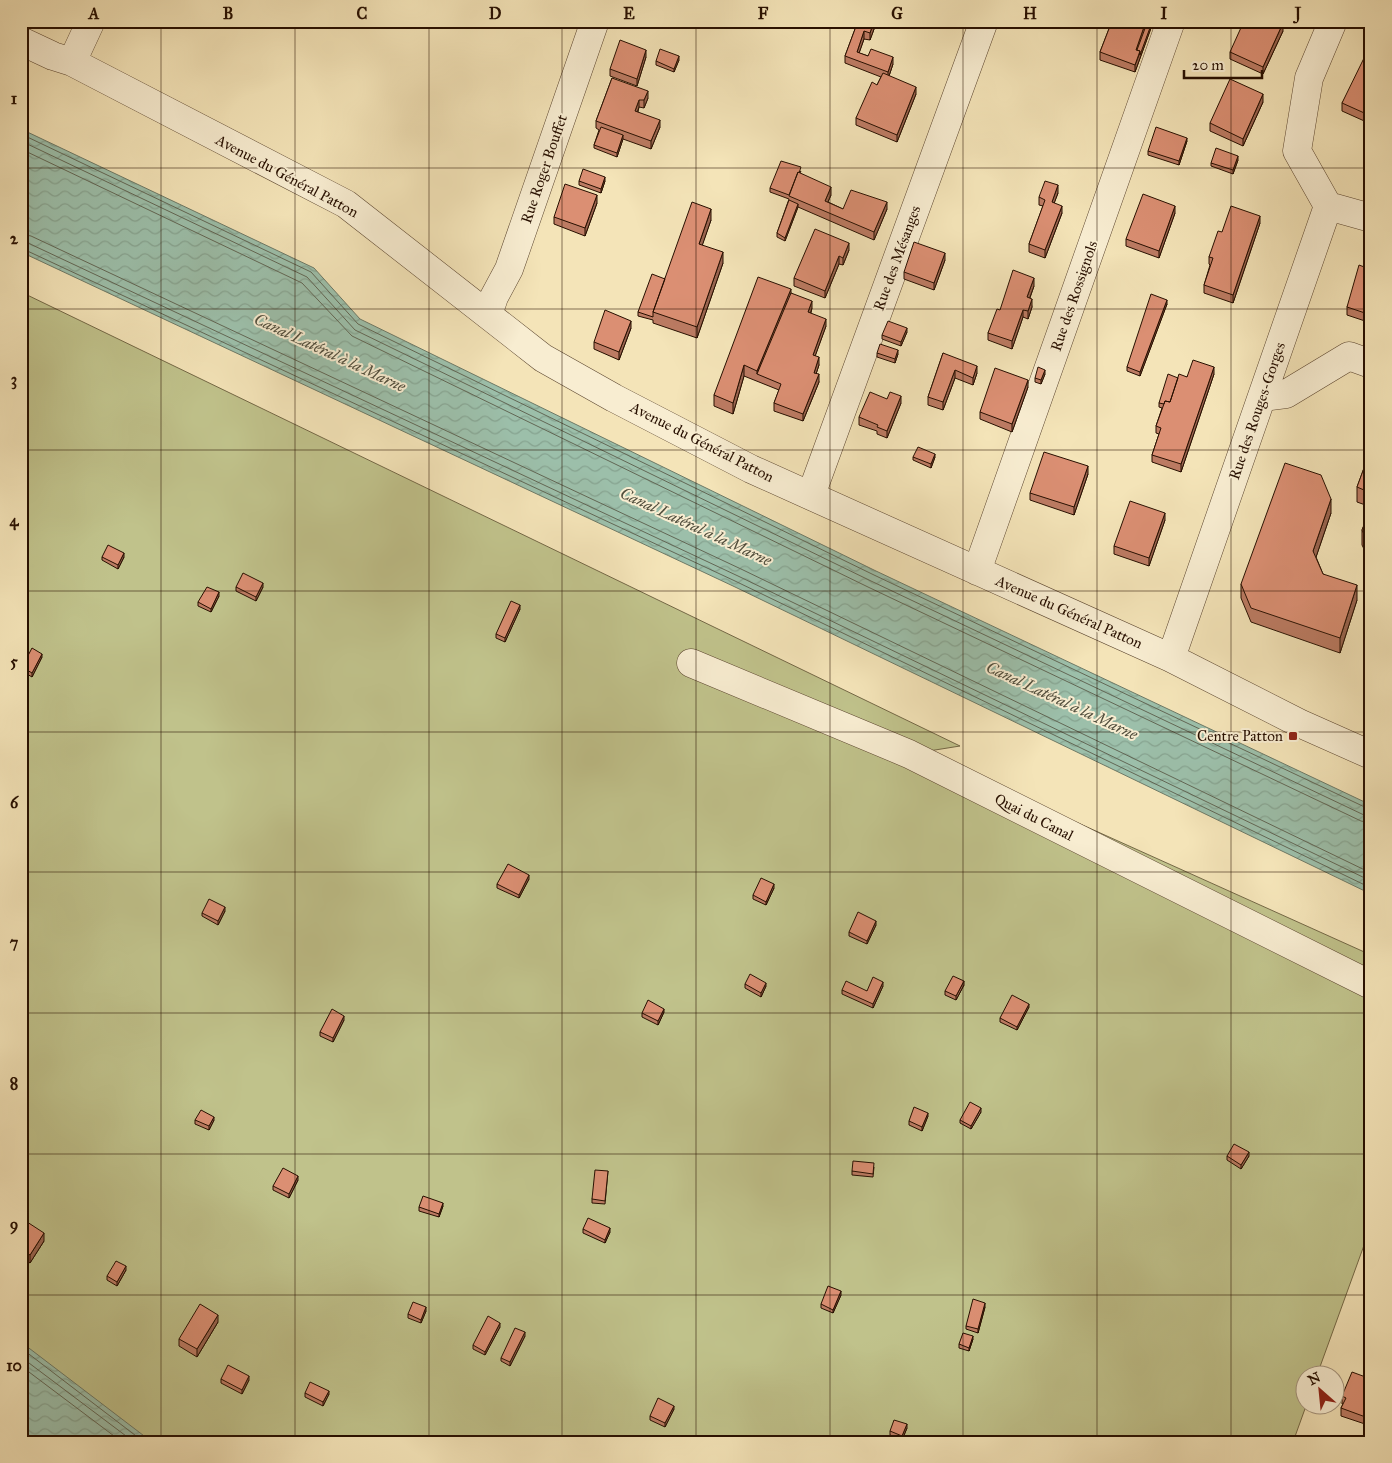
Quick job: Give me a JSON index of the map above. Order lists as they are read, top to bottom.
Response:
{
  "streets": {
    "street": [
      "Rue Roger Bouffet",
      "Avenue du Général Patton",
      "Rue des Mésanges",
      "Rue des Rossignols",
      "Rue des Rouges-Gorges",
      "Quai du Canal"
    ]
  },
  "crossings": [
    ["Rue Roger Bouffet", "Avenue du Général Patton"],
    ["Avenue du Général Patton", "Rue des Mésanges"],
    ["Avenue du Général Patton", "Rue des Rossignols"],
    ["Avenue du Général Patton", "Rue des Rouges-Gorges"]
  ],
  "water": ["Canal Latéral à la Marne"],
  "places": {
    "transit": ["Centre Patton"]
  },
  "scale_bar": "20 m",
  "north": "top left",
  "grid": {
    "columns": [
      "A",
      "B",
      "C",
      "D",
      "E",
      "F",
      "G",
      "H",
      "I",
      "J"
    ],
    "rows": [
      "1",
      "2",
      "3",
      "4",
      "5",
      "6",
      "7",
      "8",
      "9",
      "10"
    ]
  }
}
